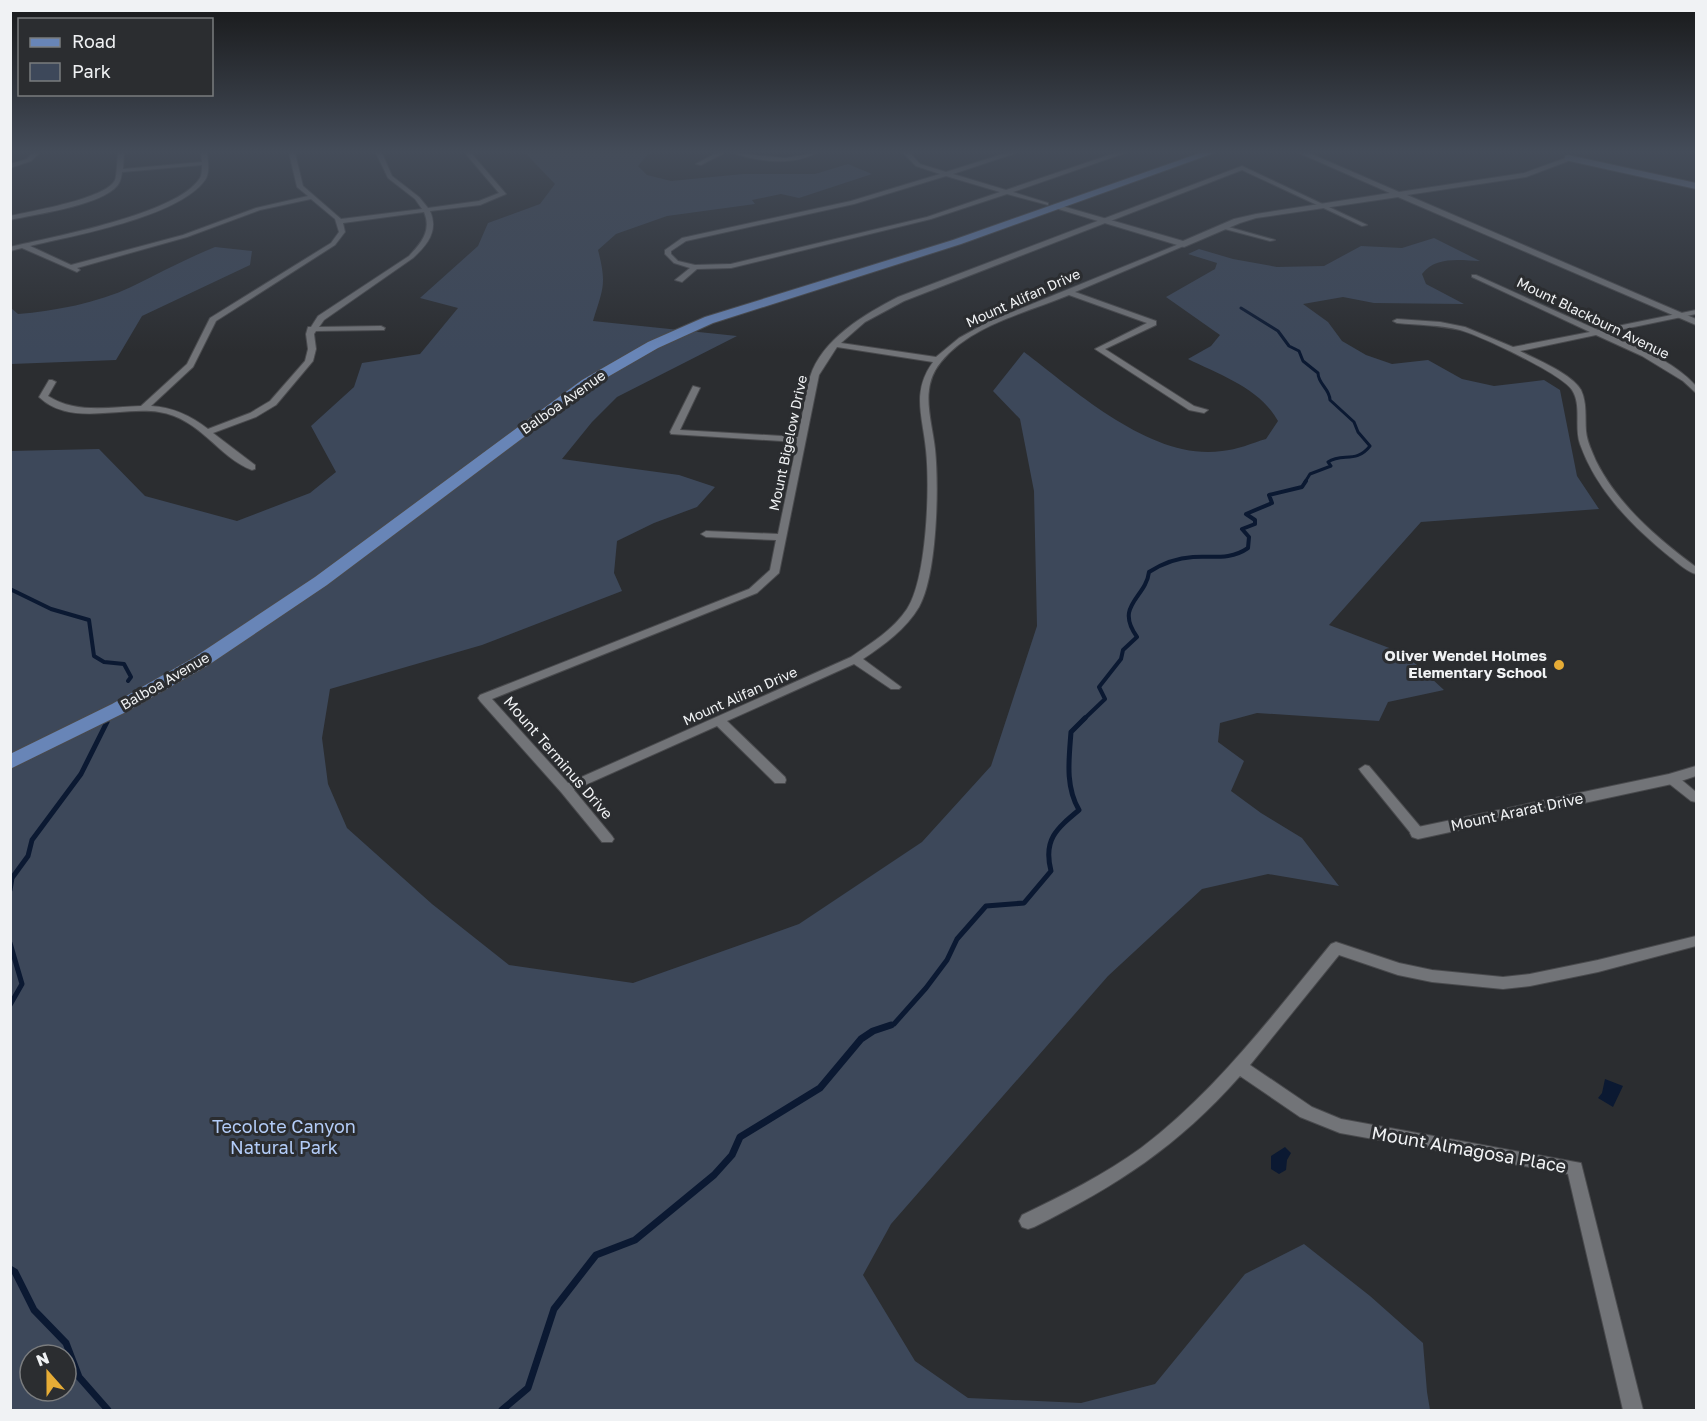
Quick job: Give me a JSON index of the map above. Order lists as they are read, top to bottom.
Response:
{
  "streets": {
    "main road": ["Balboa Avenue"],
    "street": [
      "Mount Alifan Drive",
      "Mount Blackburn Avenue",
      "Mount Bigelow Drive",
      "Mount Terminus Drive",
      "Mount Ararat Drive",
      "Mount Almagosa Place"
    ]
  },
  "crossings": [
    ["Mount Alifan Drive", "Mount Terminus Drive"],
    ["Mount Bigelow Drive", "Mount Terminus Drive"]
  ],
  "parks": ["Tecolote Canyon Natural Park"],
  "places": ["Oliver Wendel Holmes Elementary School"],
  "legend": ["Road", "Park"],
  "north": "top"
}
